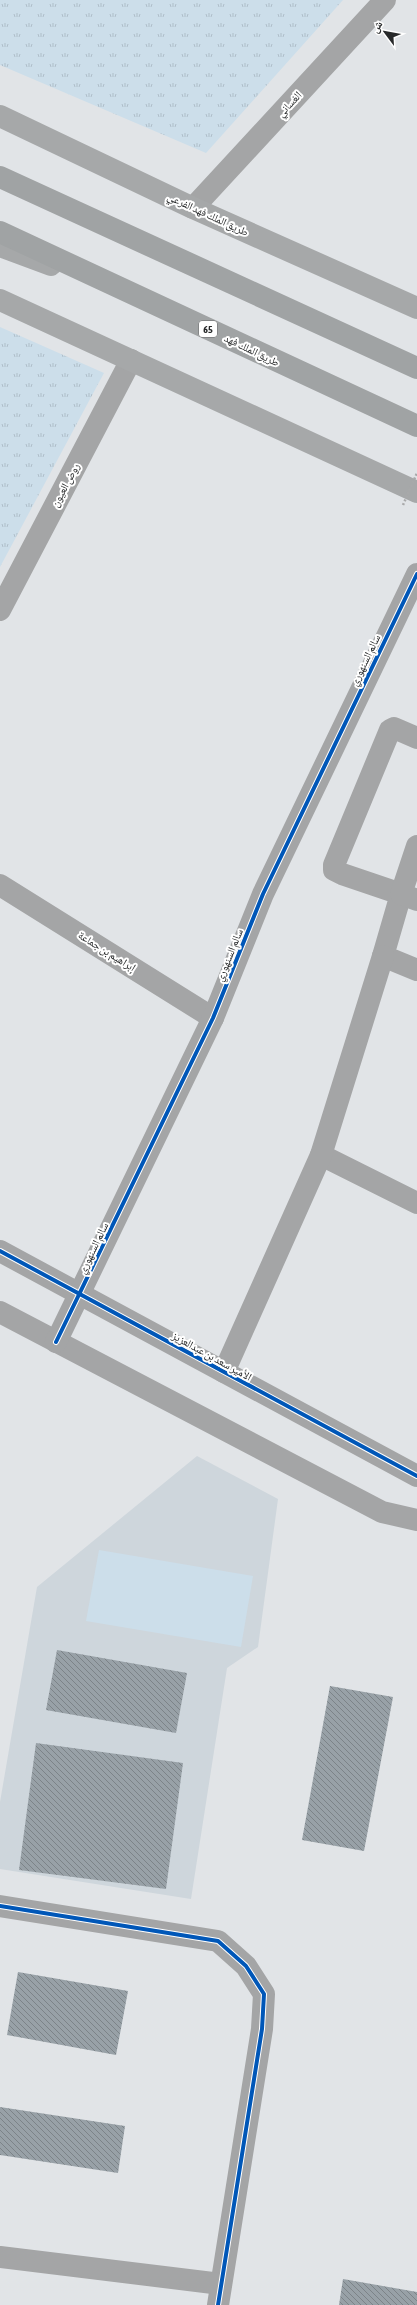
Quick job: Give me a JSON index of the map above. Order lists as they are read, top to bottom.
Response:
{
  "streets": {
    "highway": ["65", "طريق الملك فهد"],
    "main road": ["طريق الملك فهد الفرعي"],
    "street": [
      "الغساني",
      "روض العيون",
      "سالم السنهوري",
      "إبراهيم بن جماعة",
      "الأمير سعد بن عبدالعزيز"
    ]
  },
  "crossings": [
    ["الغساني", "طريق الملك فهد الفرعي"],
    ["سالم السنهوري", "إبراهيم بن جماعة"],
    ["سالم السنهوري", "الأمير سعد بن عبدالعزيز"]
  ],
  "north": "top left"
}
